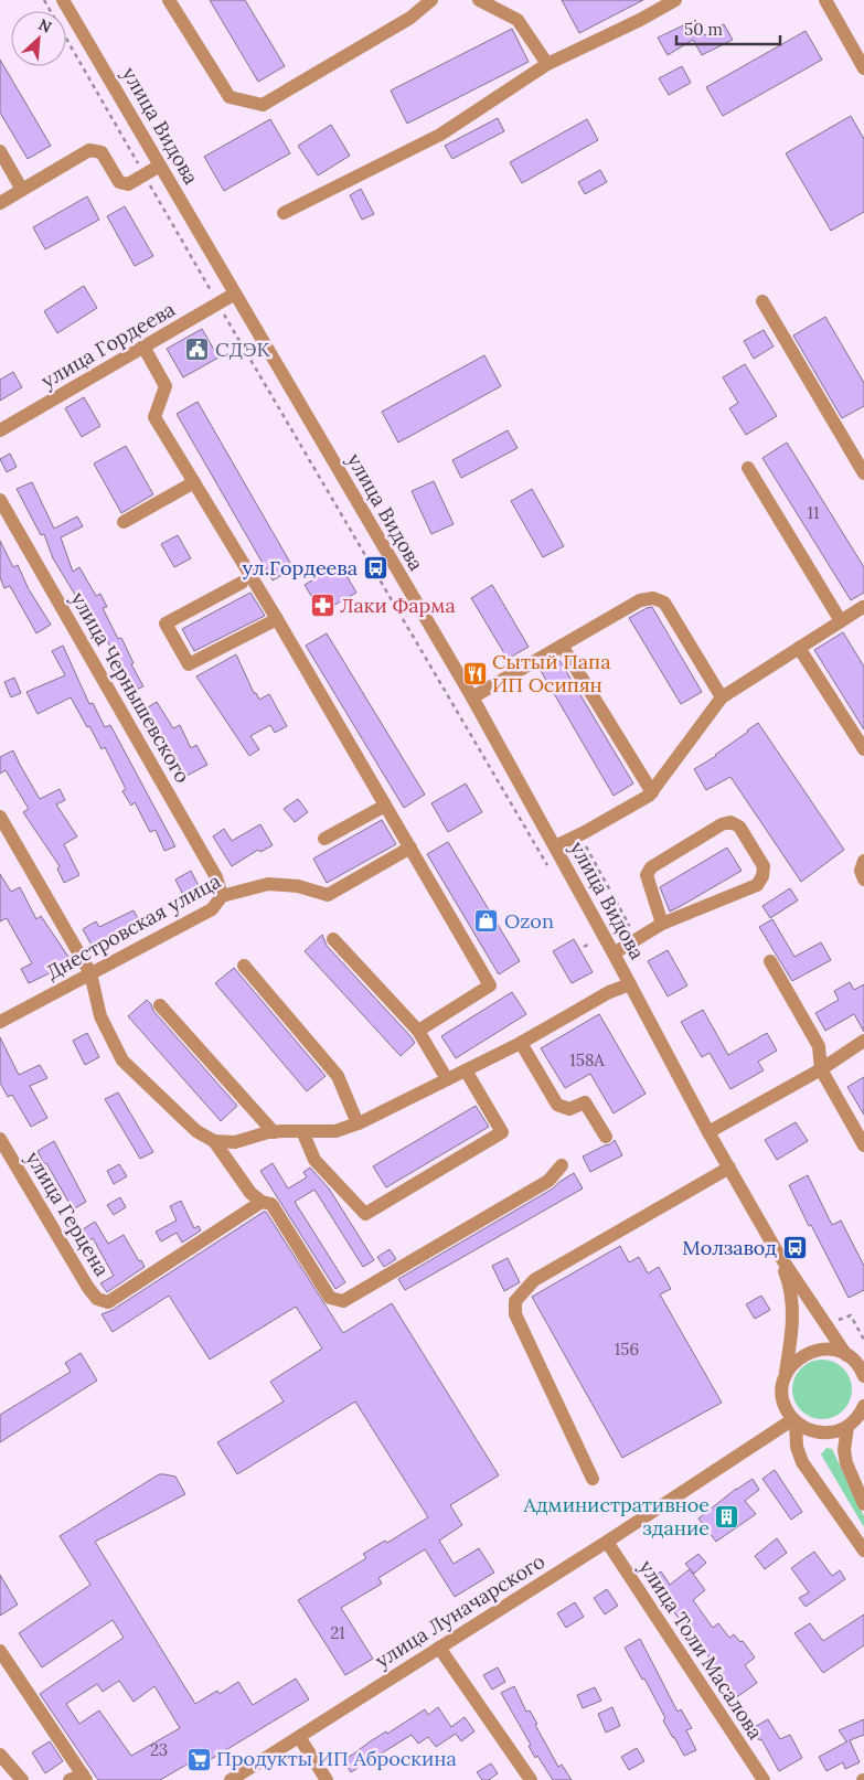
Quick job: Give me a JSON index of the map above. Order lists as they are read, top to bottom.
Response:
{
  "streets": {
    "street": [
      "улица Видова",
      "улица Гордеева",
      "улица Чернышевского",
      "Днестровская улица",
      "улица Герцена",
      "улица Луначарского",
      "улица Толи Масалова"
    ]
  },
  "crossings": [
    ["улица Видова", "улица Гордеева"],
    ["улица Чернышевского", "Днестровская улица"],
    ["улица Луначарского", "улица Толи Масалова"]
  ],
  "places": {
    "public building": ["СДЭК"],
    "bus stop": ["ул.Гордеева", "Молзавод"],
    "pharmacy": ["Лаки Фарма"],
    "restaurant": ["Сытый Папа ИП Осипян"],
    "shop": ["Ozon"],
    "building": ["Административное здание"],
    "supermarket": ["Продукты ИП Аброскина"]
  },
  "house_numbers": [
    "11",
    "158А",
    "156",
    "21",
    "23"
  ],
  "scale_bar": "50 m",
  "north": "top right"
}
